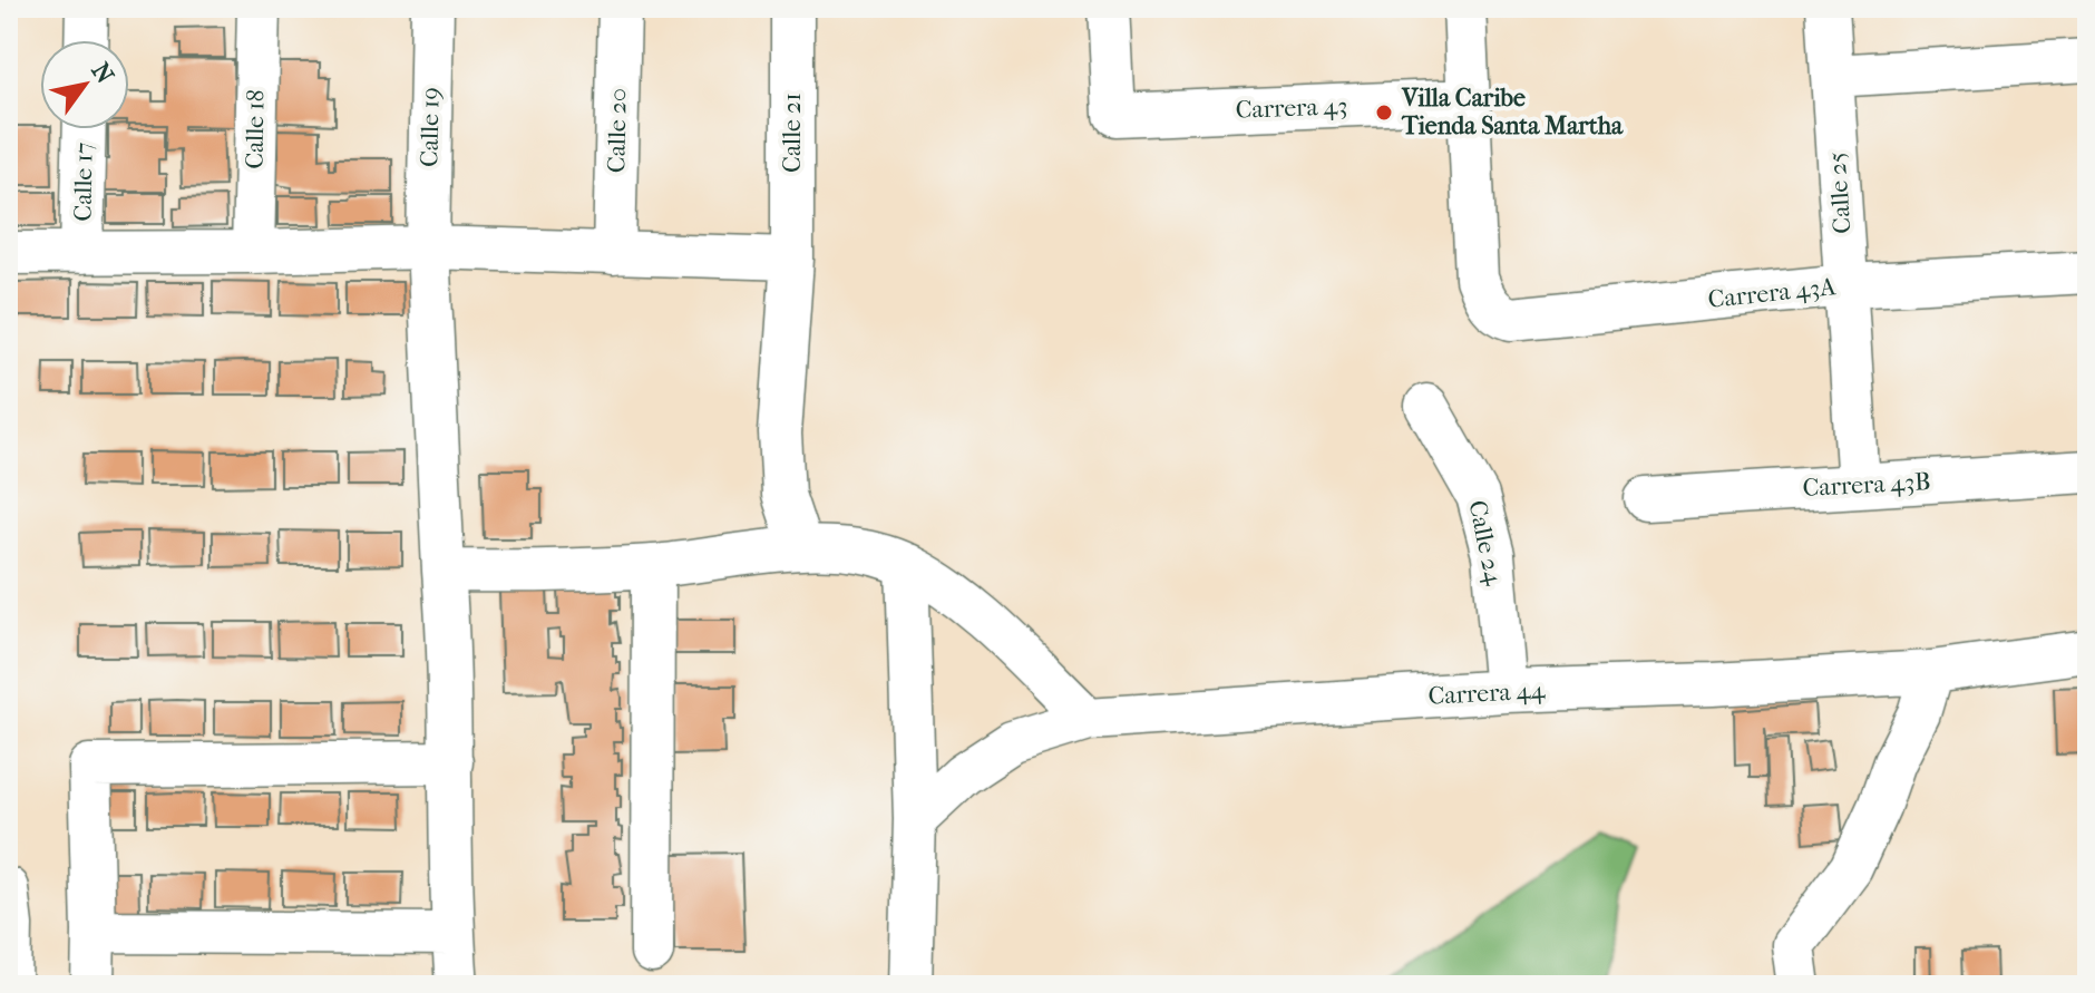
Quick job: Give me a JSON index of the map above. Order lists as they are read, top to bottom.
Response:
{
  "streets": {
    "street": [
      "Carrera 43",
      "Calle 19",
      "Calle 18",
      "Calle 20",
      "Calle 21",
      "Calle 17",
      "Calle 25",
      "Carrera 43A",
      "Carrera 43B",
      "Calle 24",
      "Carrera 44"
    ]
  },
  "crossings": [
    ["Carrera 43", "Carrera 43A"],
    ["Calle 25", "Carrera 43A"],
    ["Calle 25", "Carrera 43B"],
    ["Calle 24", "Carrera 44"]
  ],
  "places": ["Villa Caribe Tienda Santa Martha"],
  "north": "top right"
}
